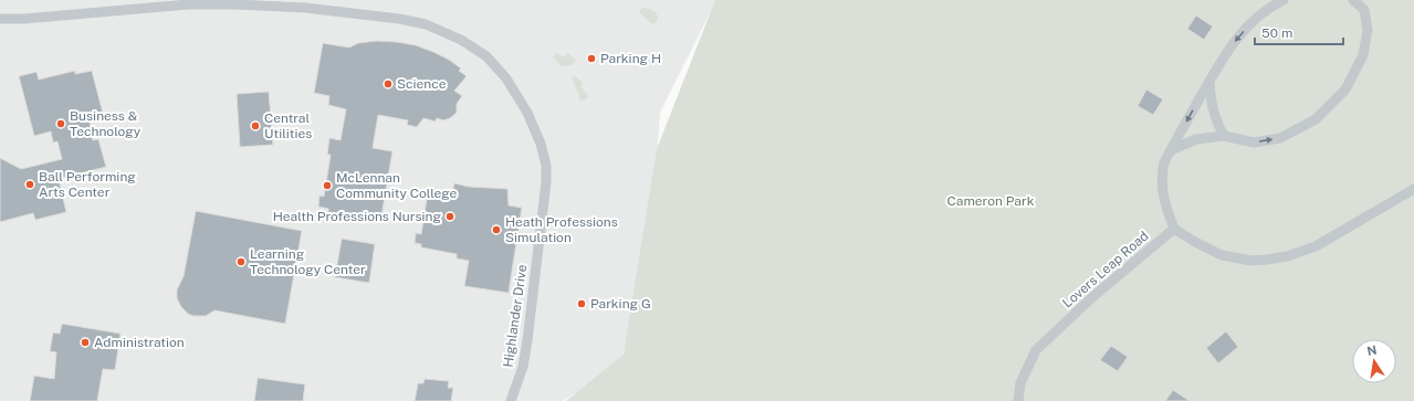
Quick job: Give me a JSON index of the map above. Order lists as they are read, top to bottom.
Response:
{
  "streets": {
    "street": ["Lovers Leap Road", "Highlander Drive"]
  },
  "parks": ["Cameron Park"],
  "places": [
    "Parking H",
    "Science",
    "Business & Technology",
    "Central Utilities",
    "Ball Performing Arts Center",
    "McLennan Community College",
    "Health Professions Nursing",
    "Heath Professions Simulation",
    "Learning Technology Center",
    "Parking G",
    "Administration"
  ],
  "scale_bar": "50 m",
  "north": "top"
}
